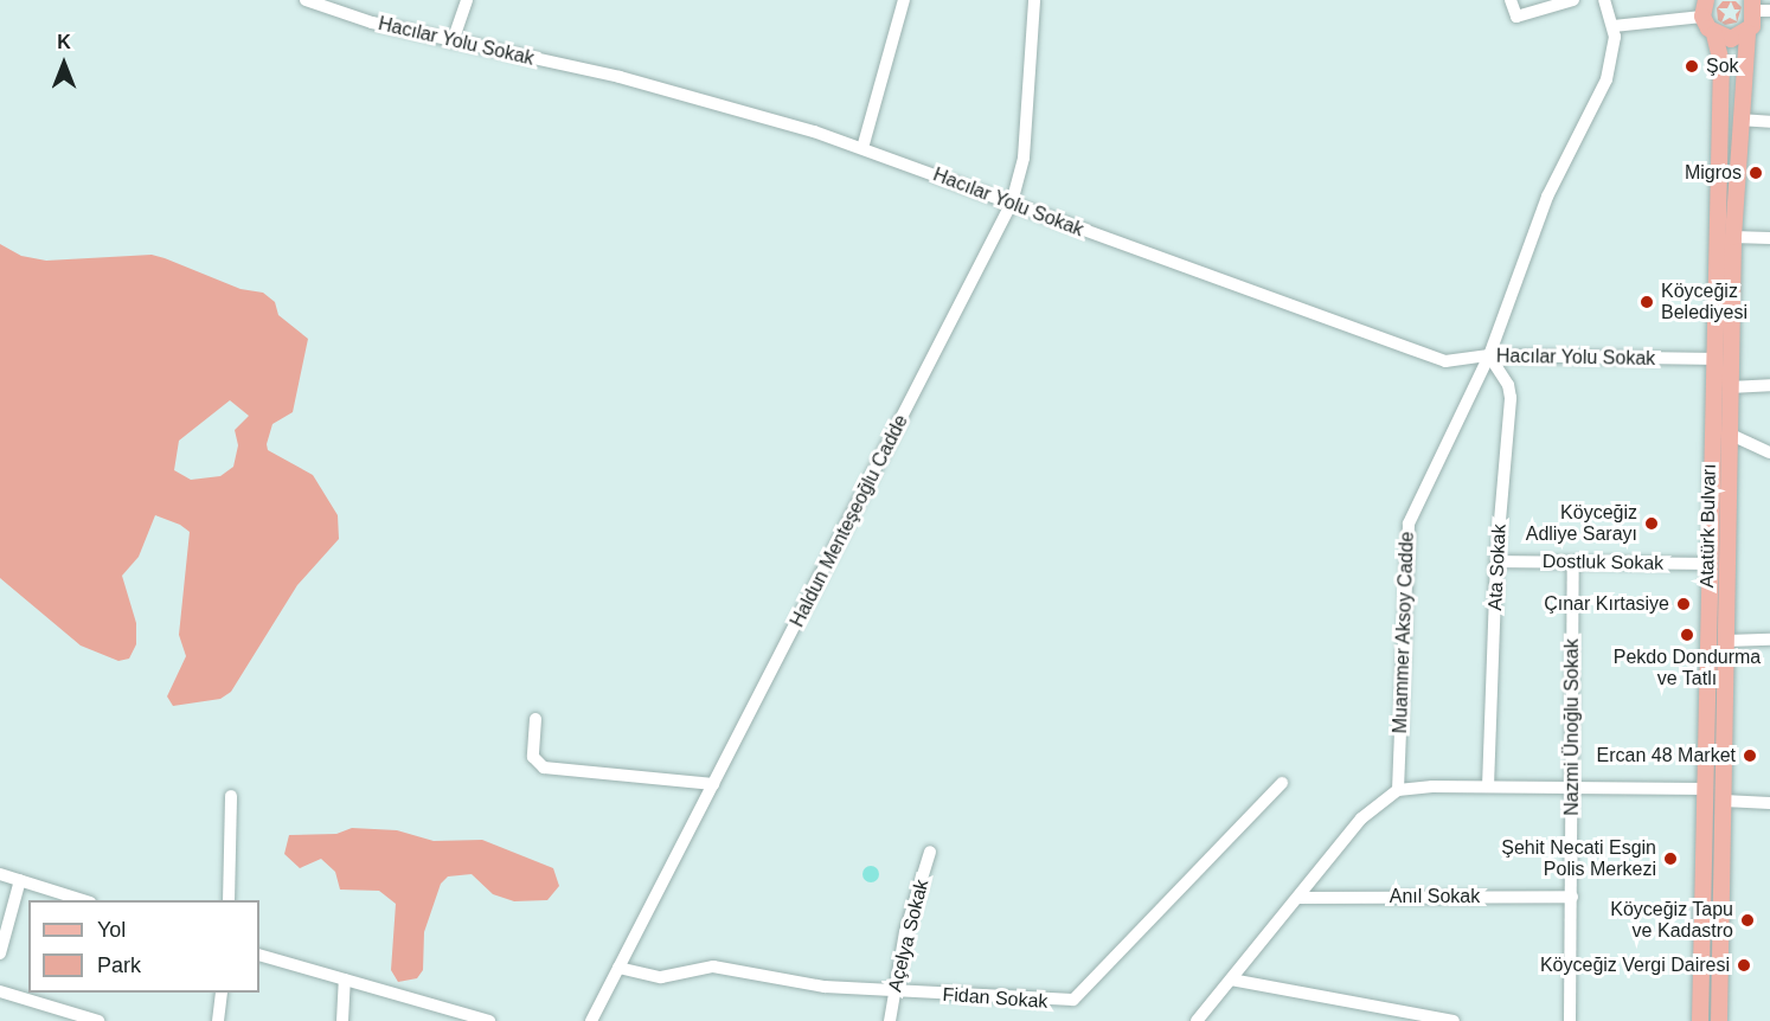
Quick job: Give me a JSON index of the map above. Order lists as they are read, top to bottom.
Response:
{
  "streets": {
    "main road": ["Atatürk Bulvarı"],
    "street": [
      "Hacılar Yolu Sokak",
      "Haldun Menteşeoğlu Cadde",
      "Dostluk Sokak",
      "Ata Sokak",
      "Muammer Aksoy Cadde",
      "Nazmi Ünoğlu Sokak",
      "Anıl Sokak",
      "Açelya Sokak",
      "Fidan Sokak"
    ]
  },
  "crossings": [
    ["Hacılar Yolu Sokak", "Haldun Menteşeoğlu Cadde"],
    ["Hacılar Yolu Sokak", "Atatürk Bulvarı"],
    ["Hacılar Yolu Sokak", "Ata Sokak"],
    ["Hacılar Yolu Sokak", "Muammer Aksoy Cadde"],
    ["Haldun Menteşeoğlu Cadde", "Fidan Sokak"],
    ["Atatürk Bulvarı", "Dostluk Sokak"],
    ["Dostluk Sokak", "Ata Sokak"],
    ["Dostluk Sokak", "Nazmi Ünoğlu Sokak"],
    ["Ata Sokak", "Muammer Aksoy Cadde"],
    ["Nazmi Ünoğlu Sokak", "Anıl Sokak"],
    ["Açelya Sokak", "Fidan Sokak"]
  ],
  "places": [
    "Şok",
    "Migros",
    "Köyceğiz Belediyesi",
    "Köyceğiz Adliye Sarayı",
    "Çınar Kırtasiye",
    "Pekdo Dondurma ve Tatlı",
    "Ercan 48 Market",
    "Şehit Necati Esgin Polis Merkezi",
    "Köyceğiz Tapu ve Kadastro",
    "Köyceğiz Vergi Dairesi"
  ],
  "legend": ["Yol", "Park"],
  "north": "top"
}
